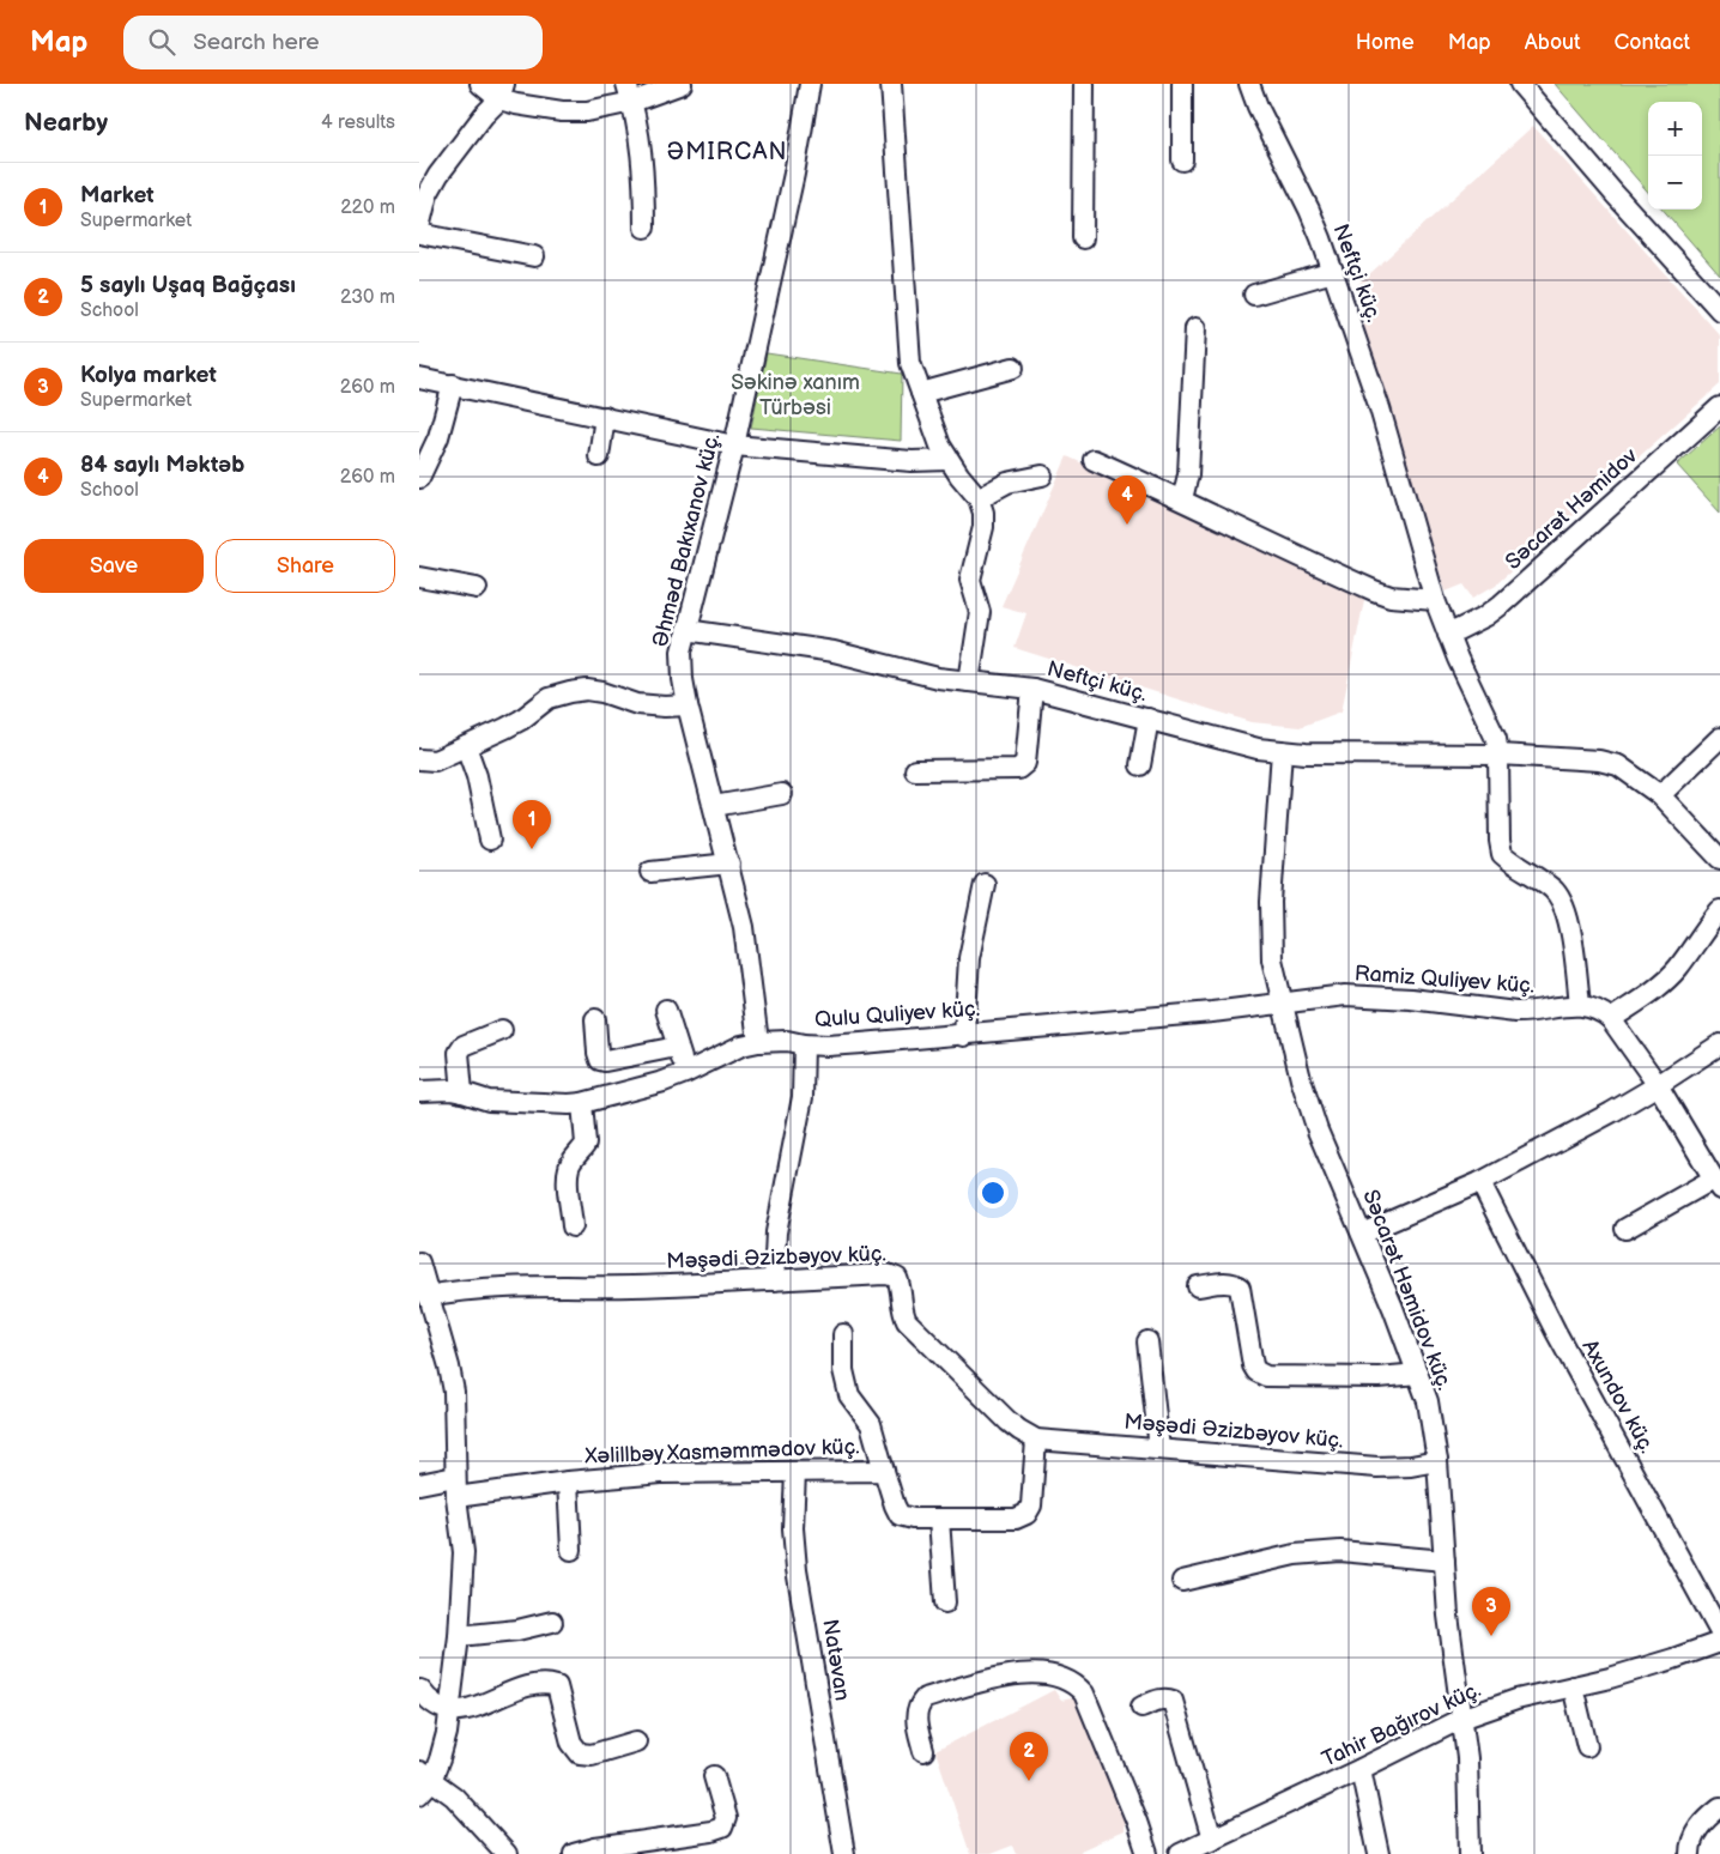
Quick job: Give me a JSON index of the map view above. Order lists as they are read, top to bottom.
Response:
{
  "streets": {
    "street": [
      "Neftçi küç.",
      "Səcarət Həmidov",
      "Əhməd Bakıxanov küç.",
      "Ramiz Quliyev küç.",
      "Qulu Quliyev küç.",
      "Məşədi Əzizbəyov küç.",
      "Səcarət Həmidov küç.",
      "Axundov küç.",
      "Xəlillbəy Xasməmmədov küç.",
      "Natəvan",
      "Tahir Bağırov küç."
    ]
  },
  "crossings": [
    ["Neftçi küç.", "Səcarət Həmidov"],
    ["Neftçi küç.", "Əhməd Bakıxanov küç."],
    ["Neftçi küç.", "Səcarət Həmidov küç."],
    ["Əhməd Bakıxanov küç.", "Qulu Quliyev küç."],
    ["Ramiz Quliyev küç.", "Qulu Quliyev küç."],
    ["Ramiz Quliyev küç.", "Səcarət Həmidov küç."],
    ["Qulu Quliyev küç.", "Səcarət Həmidov küç."],
    ["Məşədi Əzizbəyov küç.", "Səcarət Həmidov küç."],
    ["Məşədi Əzizbəyov küç.", "Xəlillbəy Xasməmmədov küç."],
    ["Səcarət Həmidov küç.", "Tahir Bağırov küç."],
    ["Xəlillbəy Xasməmmədov küç.", "Natəvan"]
  ],
  "districts": ["ƏMIRCAN"],
  "parks": ["Səkinə xanım Türbəsi"],
  "page": {
    "header": "Map",
    "search": "Search here",
    "nav": [
      "Home",
      "Map",
      "About",
      "Contact"
    ],
    "heading": ["Nearby", "4 results"],
    "map_buttons": ["+", "−"],
    "list": [
      {
        "mark": "1",
        "name": "Market",
        "note": "Supermarket",
        "value": "220 m"
      },
      {
        "mark": "2",
        "name": "5 saylı Uşaq Bağçası",
        "note": "School",
        "value": "230 m"
      },
      {
        "mark": "3",
        "name": "Kolya market",
        "note": "Supermarket",
        "value": "260 m"
      },
      {
        "mark": "4",
        "name": "84 saylı Məktəb",
        "note": "School",
        "value": "260 m"
      }
    ],
    "pins": [
      "4",
      "1",
      "3",
      "2"
    ],
    "buttons": ["Save", "Share"]
  }
}
